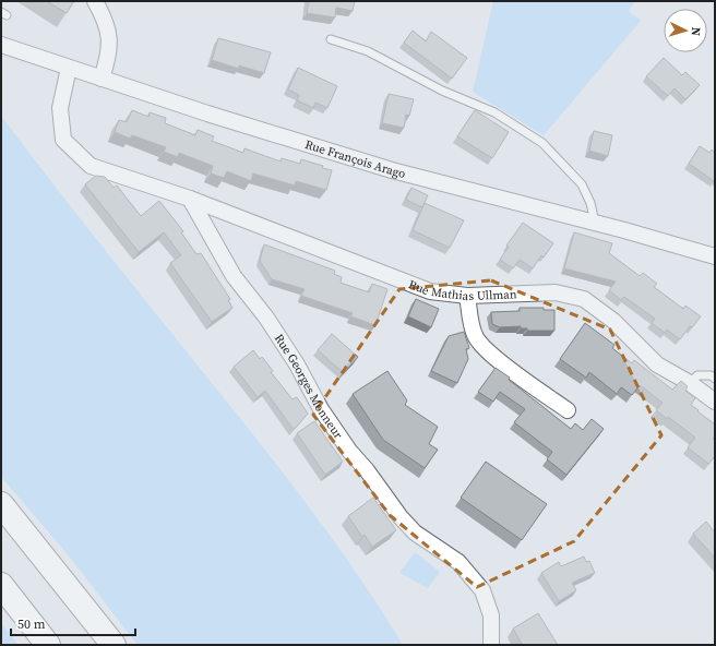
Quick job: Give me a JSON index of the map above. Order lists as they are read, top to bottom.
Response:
{
  "streets": {
    "street": ["Rue François Arago", "Rue Mathias Ullman", "Rue Georges Monneur"]
  },
  "crossings": [
    ["Rue Mathias Ullman", "Rue Georges Monneur"]
  ],
  "scale_bar": "50 m",
  "north": "right"
}
